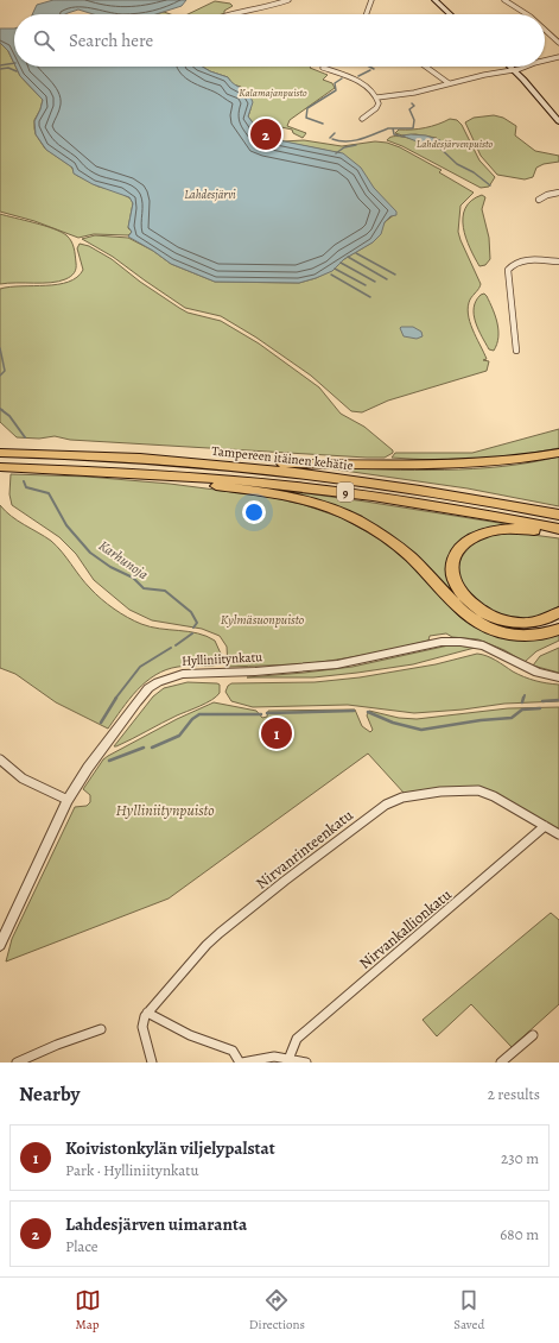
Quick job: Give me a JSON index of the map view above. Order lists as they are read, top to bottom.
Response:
{
  "streets": {
    "highway": ["Tampereen itäinen kehätie", "9"],
    "street": ["Hylliniitynkatu", "Nirvanrinteenkatu", "Nirvankallionkatu"]
  },
  "crossings": [
    ["Nirvanrinteenkatu", "Nirvankallionkatu"]
  ],
  "water": ["Lahdesjärvi", "Karhunoja"],
  "parks": [
    "Kalamajanpuisto",
    "Lahdesjärvenpuisto",
    "Kylmäsuonpuisto",
    "Hylliniitynpuisto"
  ],
  "page": {
    "search": "Search here",
    "pins": ["2", "1"],
    "heading": ["Nearby", "2 results"],
    "list": [
      {
        "mark": "1",
        "name": "Koivistonkylän viljelypalstat",
        "note": "Park · Hylliniitynkatu",
        "value": "230 m"
      },
      {
        "mark": "2",
        "name": "Lahdesjärven uimaranta",
        "note": "Place",
        "value": "680 m"
      }
    ],
    "nav": ["Map", "Directions", "Saved"]
  }
}
